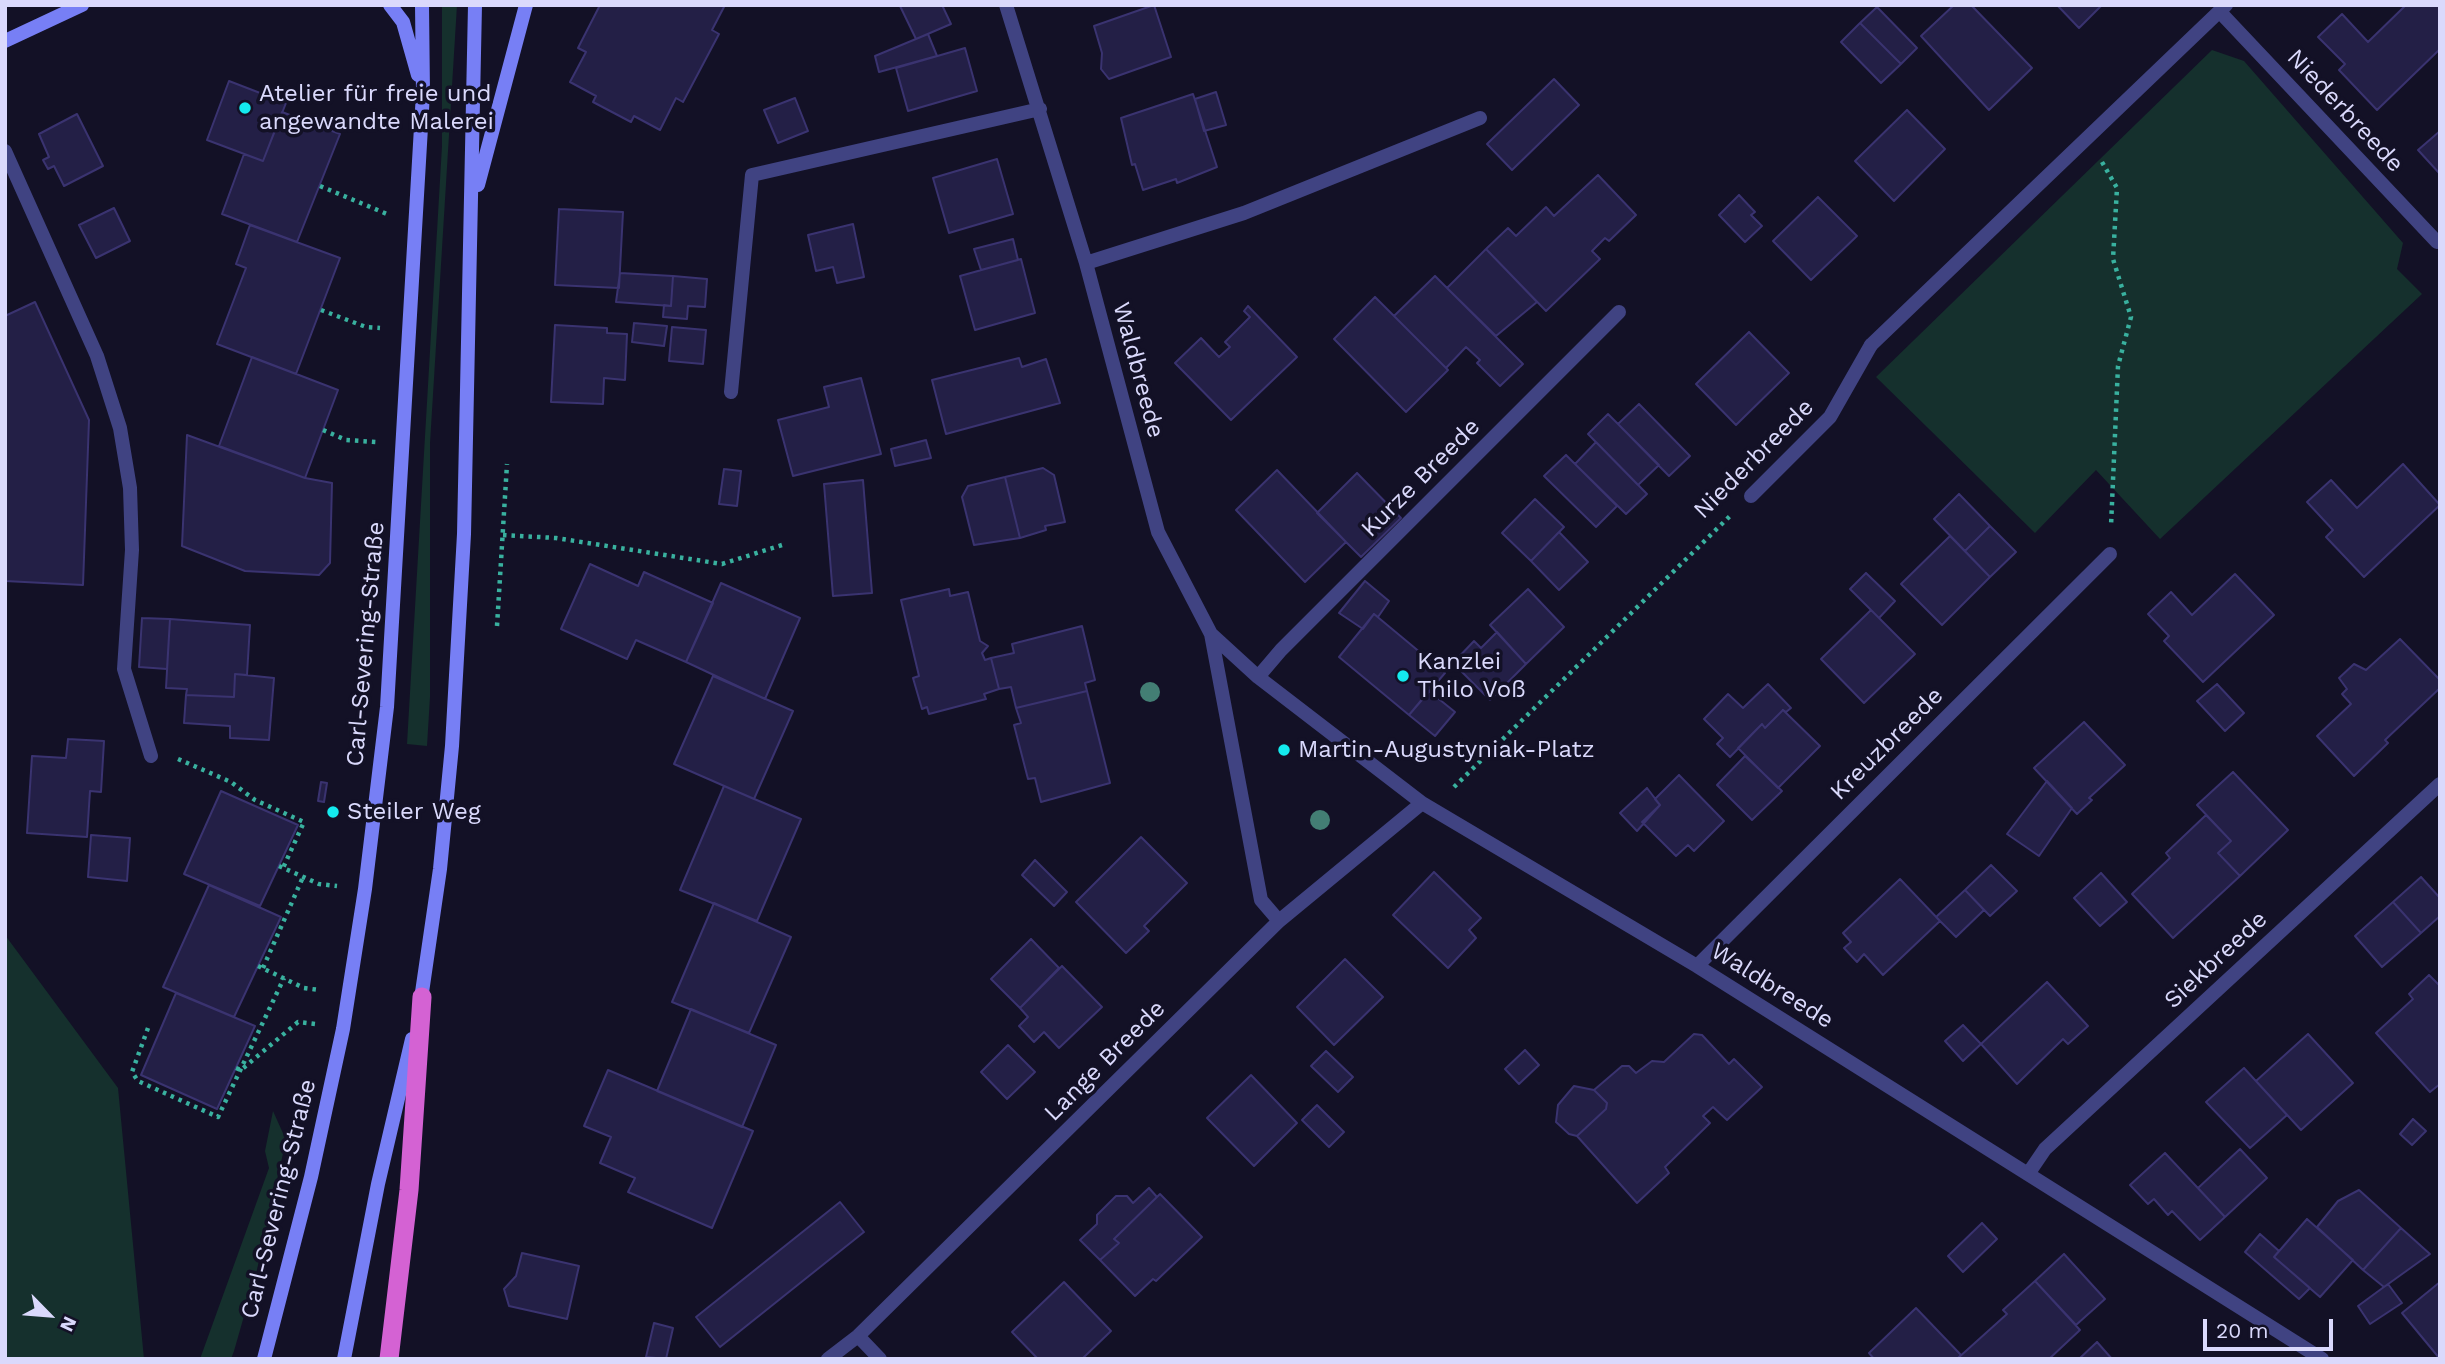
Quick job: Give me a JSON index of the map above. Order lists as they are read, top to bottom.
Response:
{
  "streets": {
    "main road": ["Carl-Severing-Straße"],
    "street": [
      "Niederbreede",
      "Waldbreede",
      "Kurze Breede",
      "Kreuzbreede",
      "Siekbreede",
      "Lange Breede"
    ]
  },
  "crossings": [
    ["Niederbreede", "Waldbreede"],
    ["Niederbreede", "Lange Breede"],
    ["Waldbreede", "Kurze Breede"],
    ["Waldbreede", "Kreuzbreede"],
    ["Waldbreede", "Siekbreede"],
    ["Waldbreede", "Lange Breede"]
  ],
  "places": [
    "Atelier für freie und angewandte Malerei",
    "Kanzlei Thilo Voß",
    "Martin-Augustyniak-Platz",
    "Steiler Weg"
  ],
  "scale_bar": "20 m",
  "north": "bottom right"
}
